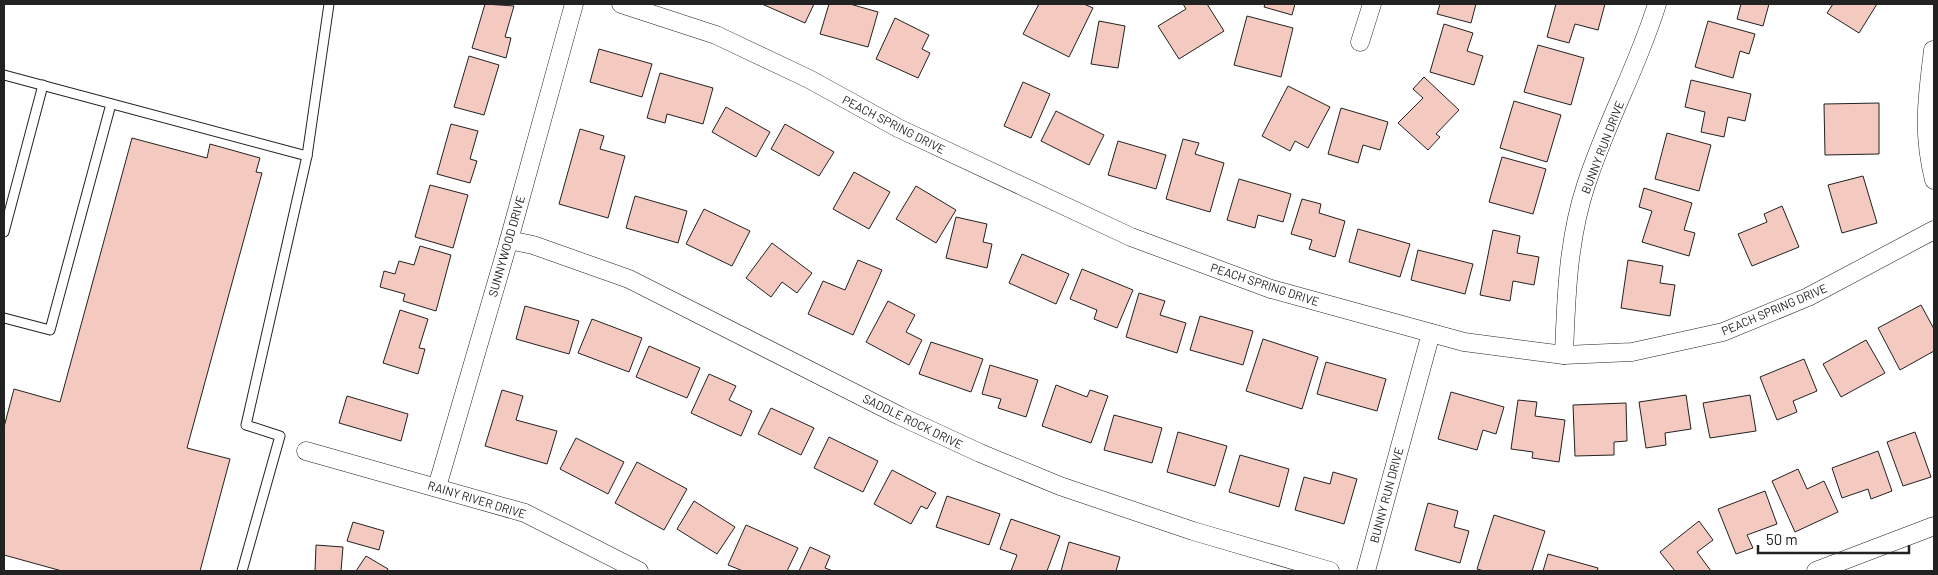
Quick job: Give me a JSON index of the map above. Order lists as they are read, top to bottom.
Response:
{
  "streets": {
    "street": [
      "PEACH SPRING DRIVE",
      "BUNNY RUN DRIVE",
      "SUNNYWOOD DRIVE",
      "SADDLE ROCK DRIVE",
      "RAINY RIVER DRIVE"
    ]
  },
  "crossings": [
    ["PEACH SPRING DRIVE", "BUNNY RUN DRIVE"],
    ["SUNNYWOOD DRIVE", "SADDLE ROCK DRIVE"],
    ["SUNNYWOOD DRIVE", "RAINY RIVER DRIVE"]
  ],
  "scale_bar": "50 m"
}
